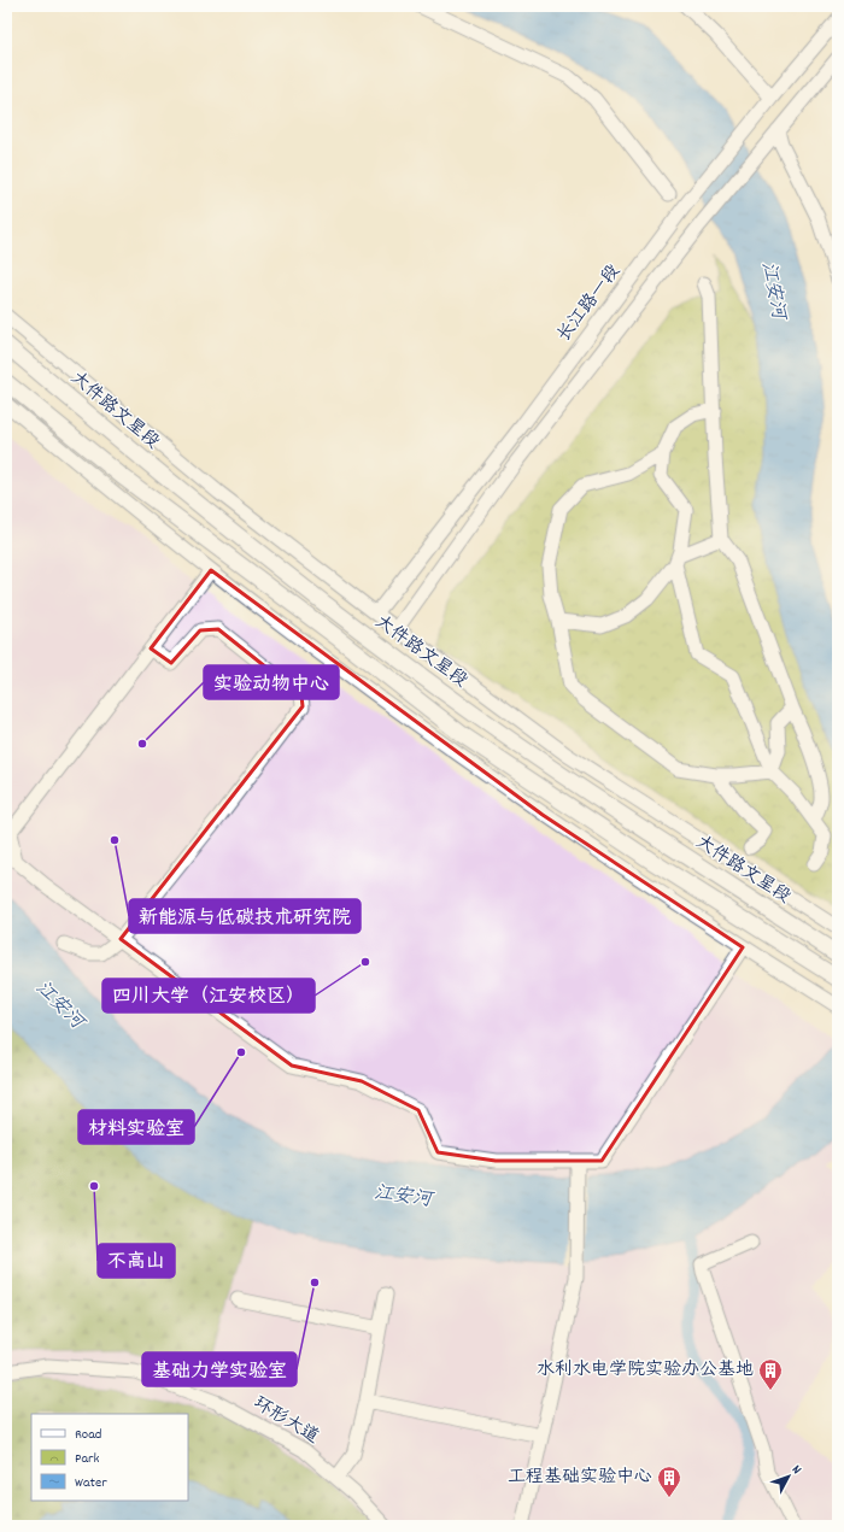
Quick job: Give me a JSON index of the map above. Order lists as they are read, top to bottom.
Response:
{
  "streets": {
    "main road": ["大件路文星段"],
    "street": ["长江路一段", "环形大道"]
  },
  "water": ["江安河"],
  "places": {
    "other": [
      "实验动物中心",
      "新能源与低碳技术研究院",
      "四川大学（江安校区）",
      "材料实验室",
      "不高山",
      "基础力学实验室"
    ],
    "building": ["水利水电学院实验办公基地", "工程基础实验中心"]
  },
  "legend": ["Road", "Park", "Water"],
  "north": "top right"
}
